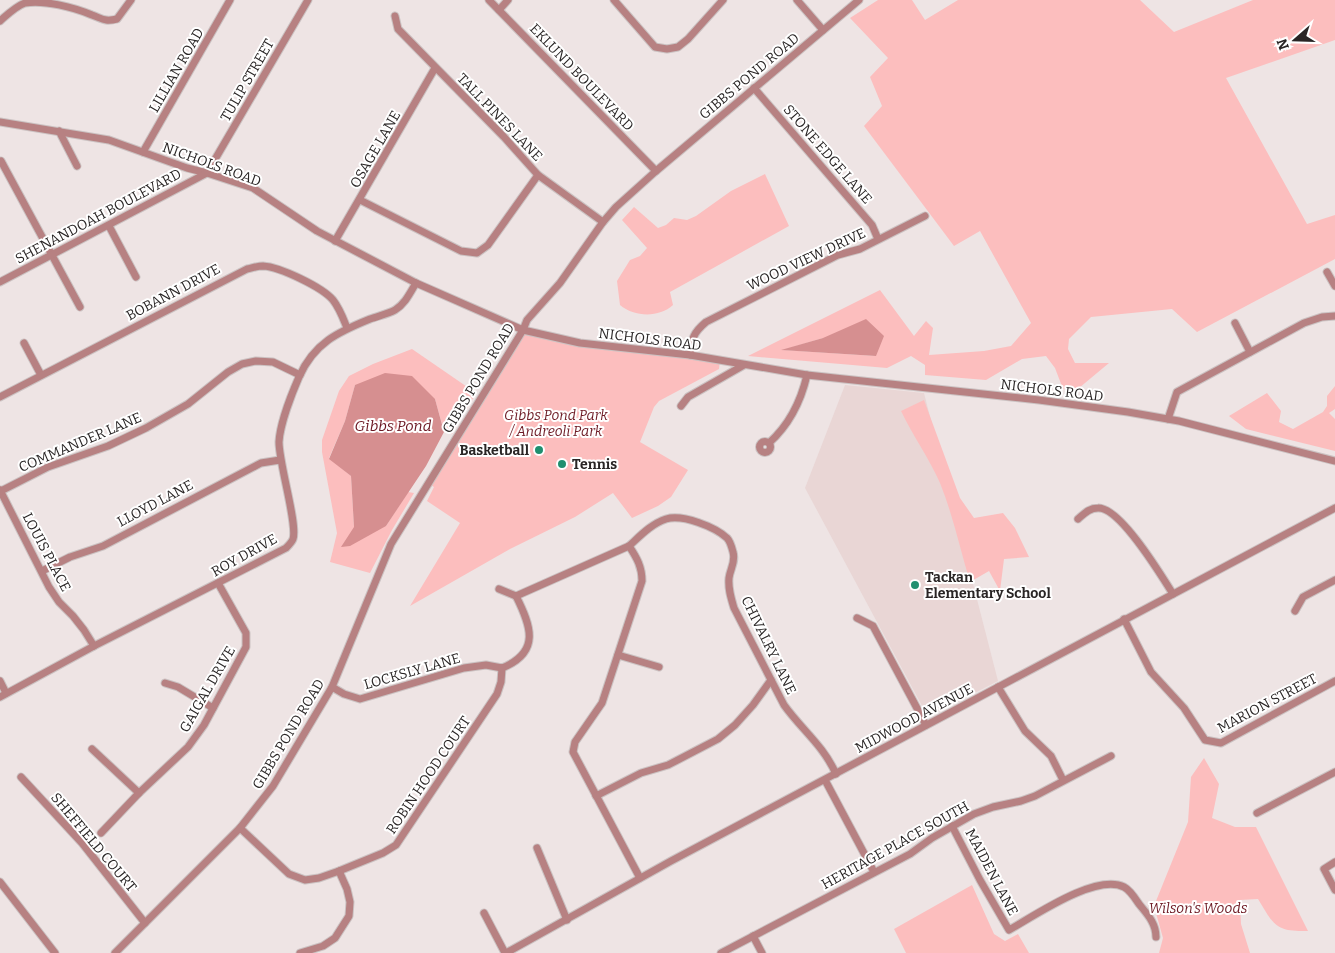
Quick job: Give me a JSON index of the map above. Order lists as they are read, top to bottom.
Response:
{
  "streets": {
    "street": [
      "LILLIAN ROAD",
      "GIBBS POND ROAD",
      "EKLUND BOULEVARD",
      "TULIP STREET",
      "TALL PINES LANE",
      "OSAGE LANE",
      "STONE EDGE LANE",
      "NICHOLS ROAD",
      "SHENANDOAH BOULEVARD",
      "WOOD VIEW DRIVE",
      "BOBANN DRIVE",
      "COMMANDER LANE",
      "LLOYD LANE",
      "LOUIS PLACE",
      "ROY DRIVE",
      "CHIVALRY LANE",
      "LOCKSLY LANE",
      "GAIGAL DRIVE",
      "MARION STREET",
      "MIDWOOD AVENUE",
      "ROBIN HOOD COURT",
      "SHEFFIELD COURT",
      "HERITAGE PLACE SOUTH",
      "MAIDEN LANE"
    ]
  },
  "crossings": [
    ["LILLIAN ROAD", "NICHOLS ROAD"],
    ["GIBBS POND ROAD", "EKLUND BOULEVARD"],
    ["GIBBS POND ROAD", "TALL PINES LANE"],
    ["GIBBS POND ROAD", "STONE EDGE LANE"],
    ["GIBBS POND ROAD", "NICHOLS ROAD"],
    ["GIBBS POND ROAD", "LOCKSLY LANE"],
    ["GIBBS POND ROAD", "ROBIN HOOD COURT"],
    ["GIBBS POND ROAD", "SHEFFIELD COURT"],
    ["TULIP STREET", "NICHOLS ROAD"],
    ["TULIP STREET", "SHENANDOAH BOULEVARD"],
    ["TALL PINES LANE", "OSAGE LANE"],
    ["OSAGE LANE", "NICHOLS ROAD"],
    ["STONE EDGE LANE", "WOOD VIEW DRIVE"],
    ["NICHOLS ROAD", "SHENANDOAH BOULEVARD"],
    ["NICHOLS ROAD", "WOOD VIEW DRIVE"],
    ["NICHOLS ROAD", "ROY DRIVE"],
    ["BOBANN DRIVE", "ROY DRIVE"],
    ["COMMANDER LANE", "LOUIS PLACE"],
    ["COMMANDER LANE", "ROY DRIVE"],
    ["LLOYD LANE", "LOUIS PLACE"],
    ["LLOYD LANE", "ROY DRIVE"],
    ["LOUIS PLACE", "ROY DRIVE"],
    ["ROY DRIVE", "GAIGAL DRIVE"],
    ["CHIVALRY LANE", "MIDWOOD AVENUE"],
    ["LOCKSLY LANE", "ROBIN HOOD COURT"],
    ["MARION STREET", "MIDWOOD AVENUE"],
    ["HERITAGE PLACE SOUTH", "MAIDEN LANE"]
  ],
  "water": ["Gibbs Pond"],
  "parks": ["Gibbs Pond Park / Andreoli Park", "Wilson's Woods"],
  "places": ["Basketball", "Tennis", "Tackan Elementary School"],
  "north": "left"
}
